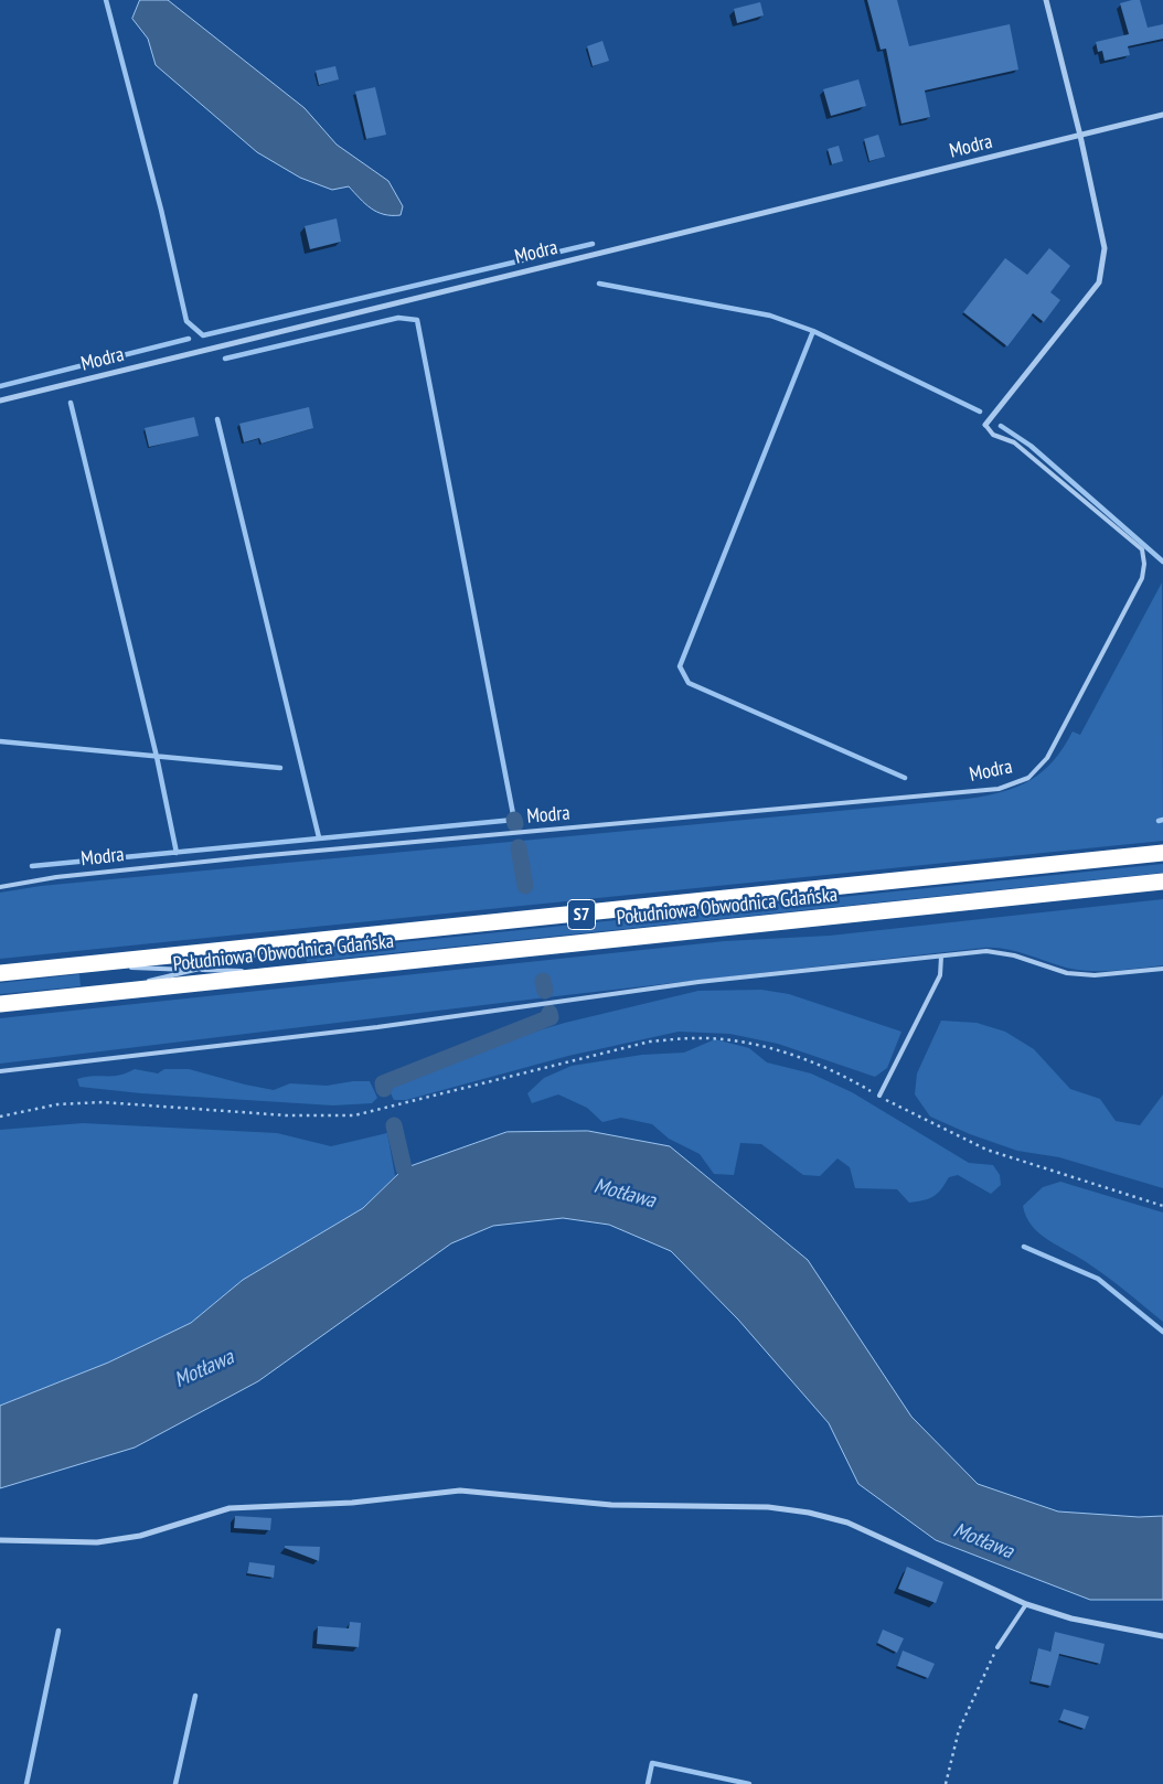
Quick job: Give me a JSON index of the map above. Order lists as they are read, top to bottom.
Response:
{
  "streets": {
    "highway": ["Południowa Obwodnica Gdańska", "S7"],
    "street": ["Modra"]
  },
  "water": ["Motława"]
}
